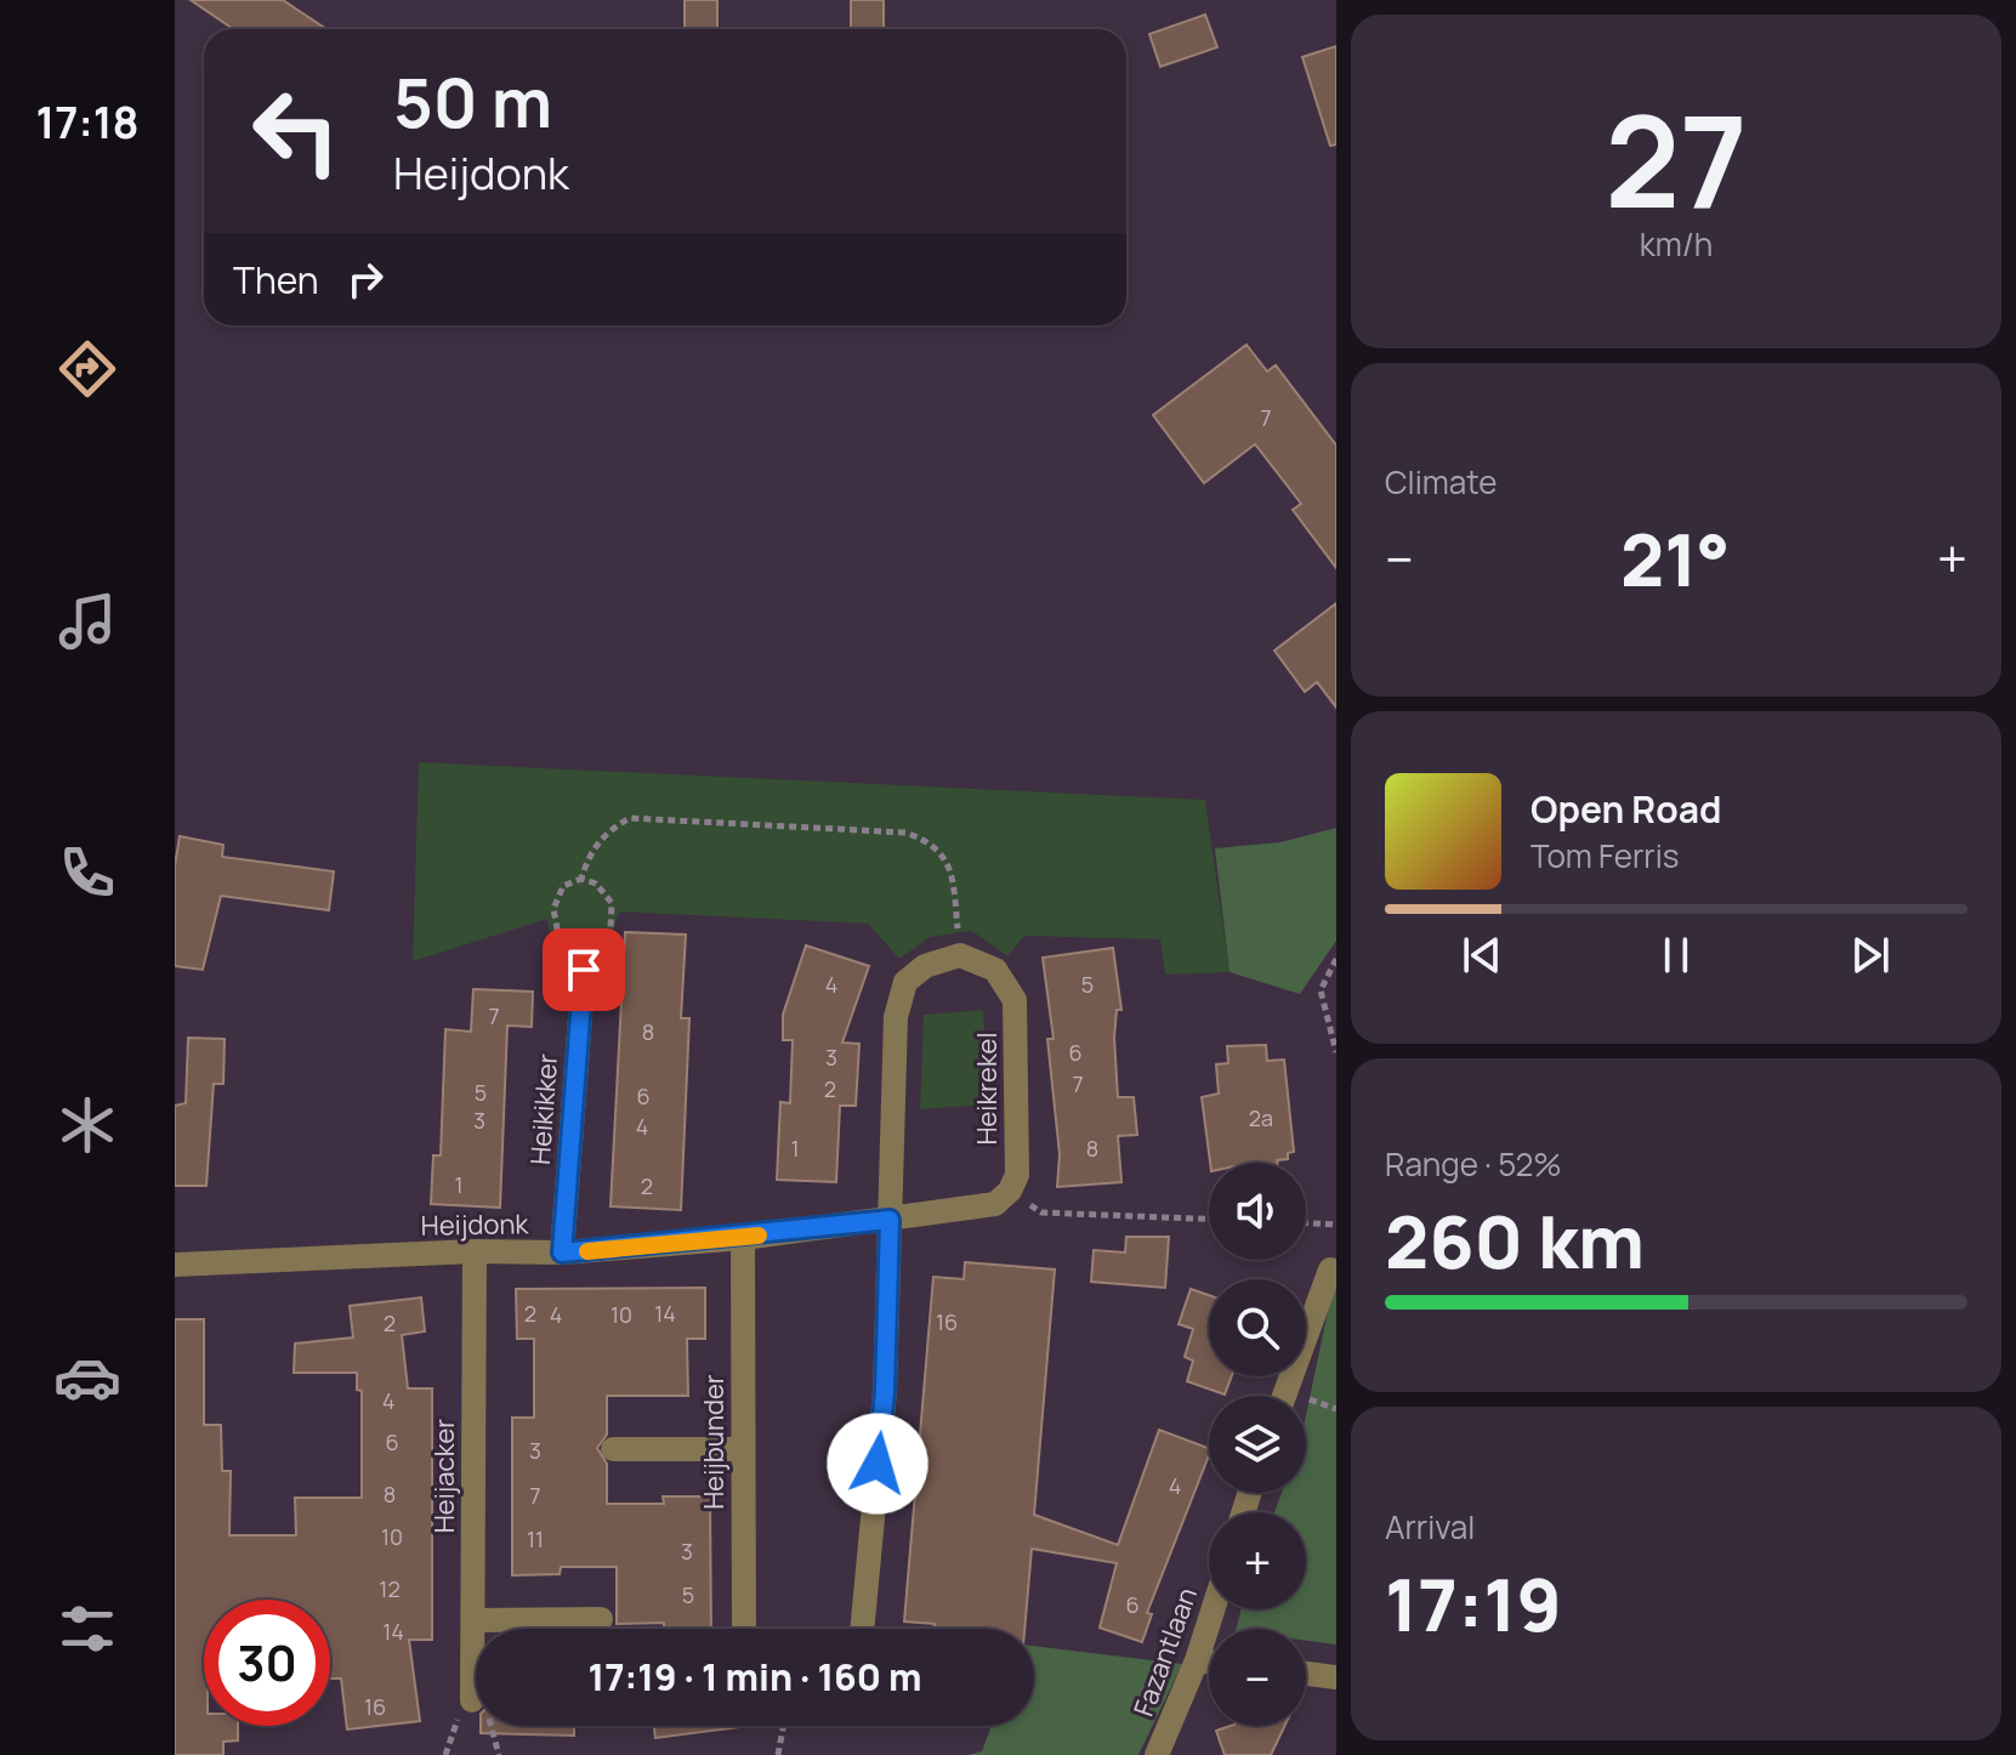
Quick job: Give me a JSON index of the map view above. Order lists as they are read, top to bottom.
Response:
{
  "streets": {
    "street": [
      "Heikrekel",
      "Heikikker",
      "Heijdonk",
      "Heijbunder",
      "Heijacker",
      "Fazantlaan"
    ]
  },
  "crossings": [
    ["Heikikker", "Heijdonk"],
    ["Heijdonk", "Heijbunder"],
    ["Heijdonk", "Heijacker"]
  ],
  "house_numbers": [
    "7",
    "4",
    "5",
    "7",
    "8",
    "6",
    "3",
    "7",
    "2",
    "5",
    "6",
    "2a",
    "3",
    "4",
    "1",
    "8",
    "1",
    "2",
    "2",
    "14",
    "4",
    "10",
    "16",
    "2",
    "4",
    "6",
    "3",
    "4",
    "8",
    "7",
    "10",
    "11",
    "3",
    "12",
    "5",
    "6",
    "14",
    "16"
  ],
  "page": {
    "tabs": "17:18",
    "tile": [
      ["27", "km/h"],
      "Climate",
      ["Range · 52%", "260 km"],
      ["Arrival", "17:19"]
    ],
    "turn": ["50 m", "Heijdonk"],
    "then": "Then",
    "heat": ["−", "21°", "+"],
    "song": ["Open Road", "Tom Ferris"],
    "map_buttons": ["+", "−"],
    "limit": "30",
    "trip": "17:19 · 1 min · 160 m"
  }
}
